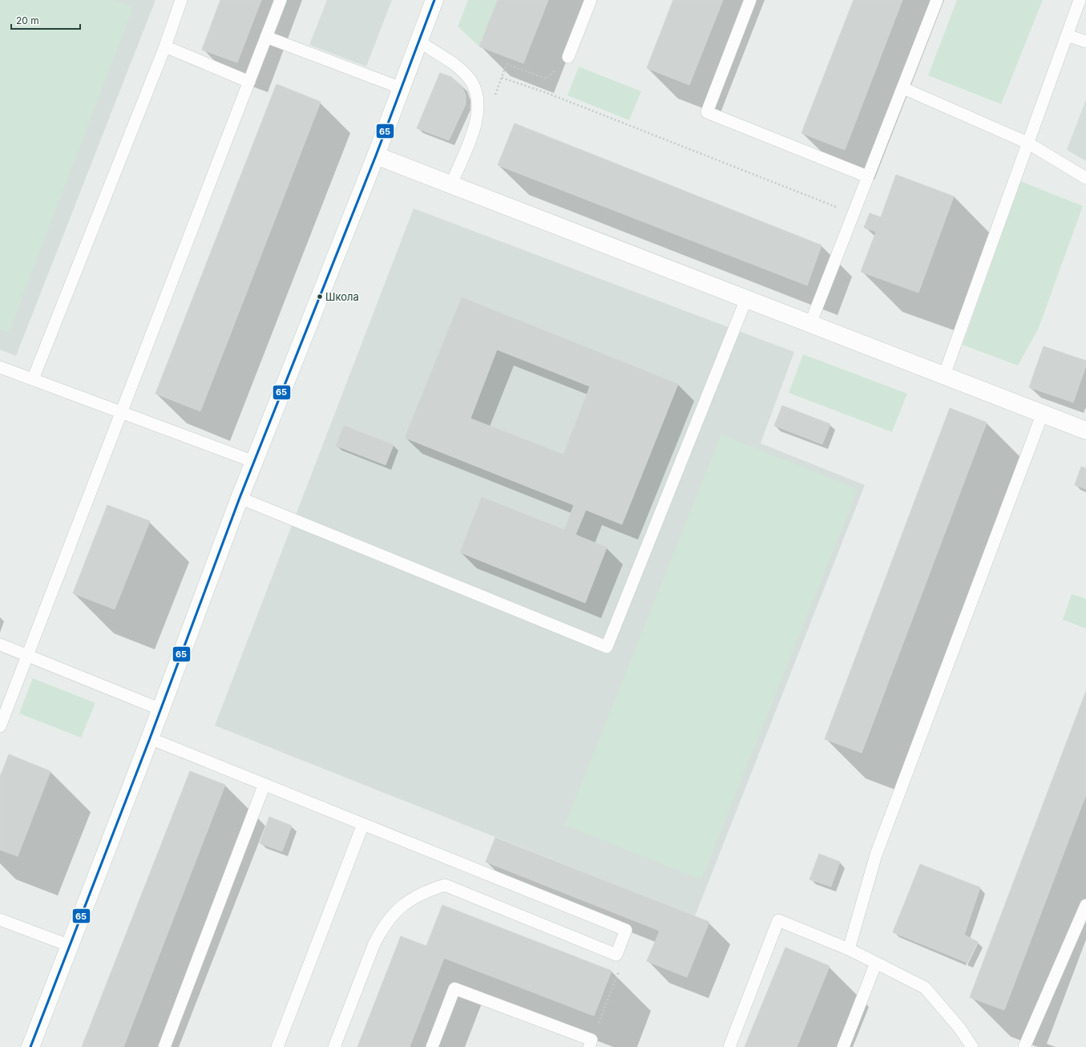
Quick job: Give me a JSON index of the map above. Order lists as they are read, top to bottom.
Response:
{
  "places": ["Школа"],
  "lines": ["transit line 65"],
  "scale_bar": "20 m"
}
